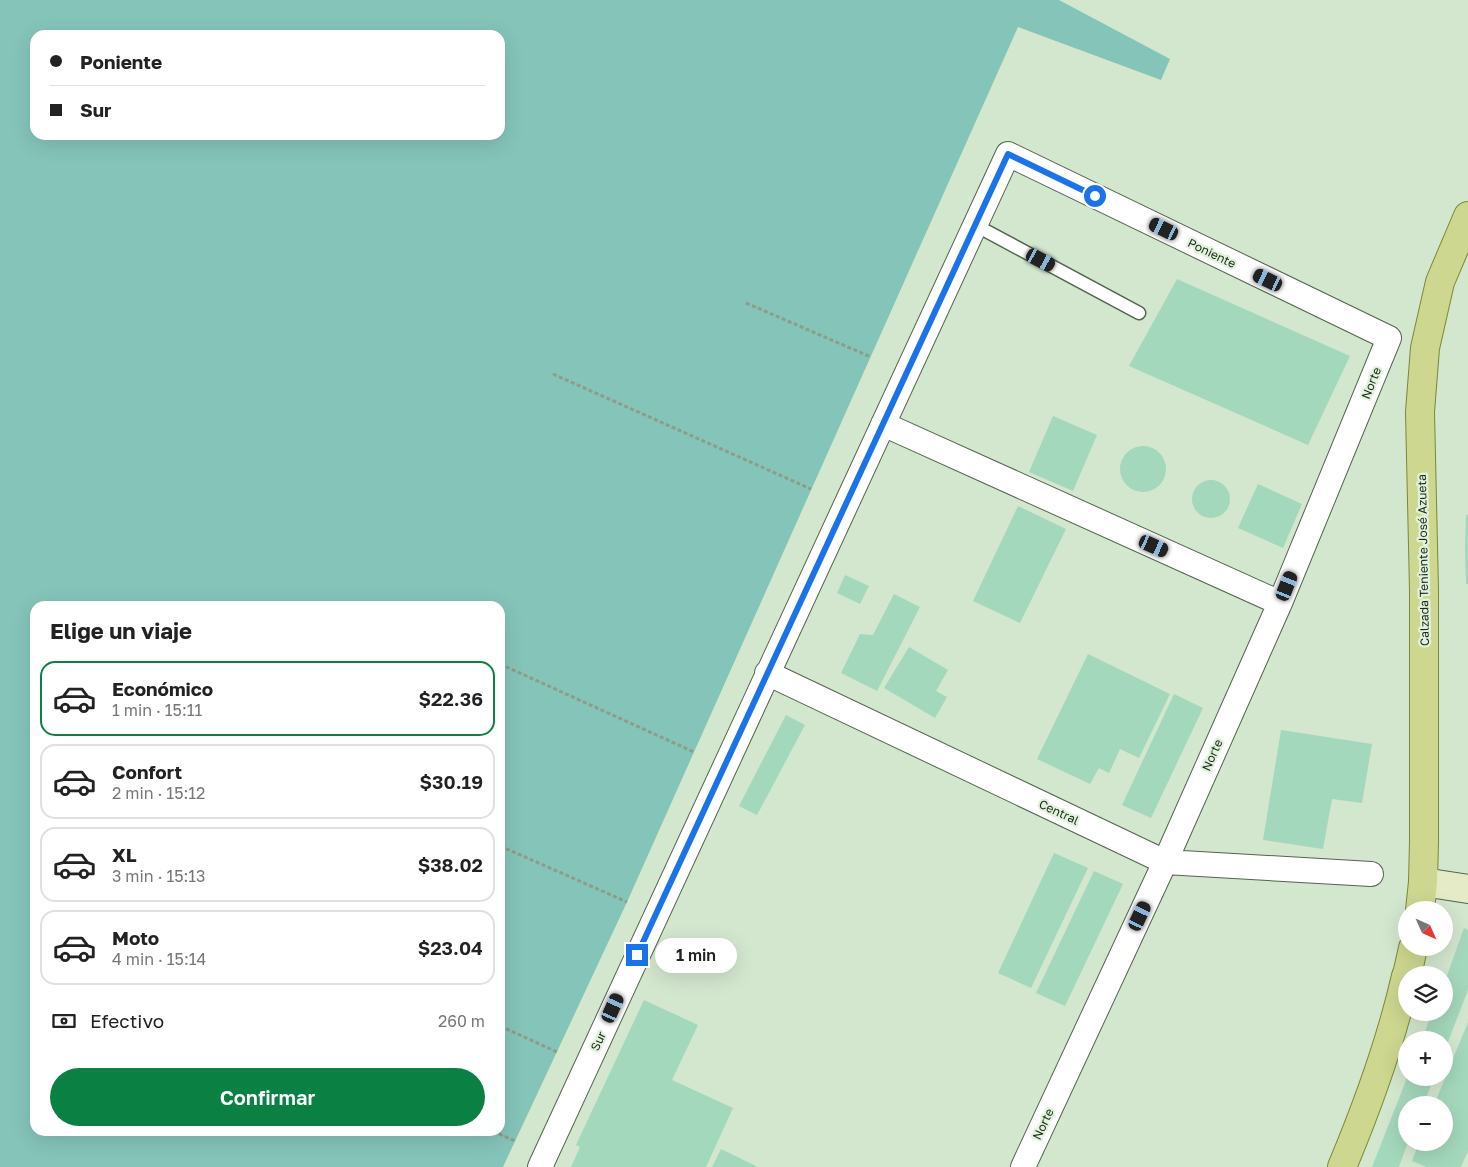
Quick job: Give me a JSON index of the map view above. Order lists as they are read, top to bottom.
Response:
{
  "streets": {
    "main road": ["Calzada Teniente José Azueta"],
    "street": [
      "Poniente",
      "Norte",
      "Central",
      "Sur"
    ]
  },
  "crossings": [
    ["Poniente", "Norte"],
    ["Poniente", "Sur"],
    ["Norte", "Central"],
    ["Central", "Sur"]
  ],
  "north": "bottom right",
  "page": {
    "banner": ["Poniente", "Sur"],
    "heading": "Elige un viaje",
    "list": [
      {
        "name": "Económico",
        "note": "1 min · 15:11",
        "value": "$22.36"
      },
      {
        "name": "Confort",
        "note": "2 min · 15:12",
        "value": "$30.19"
      },
      {
        "name": "XL",
        "note": "3 min · 15:13",
        "value": "$38.02"
      },
      {
        "name": "Moto",
        "note": "4 min · 15:14",
        "value": "$23.04"
      }
    ],
    "map_buttons": ["+", "−"],
    "bubble": "1 min",
    "pay": ["Efectivo", "260 m"],
    "buttons": "Confirmar"
  }
}
